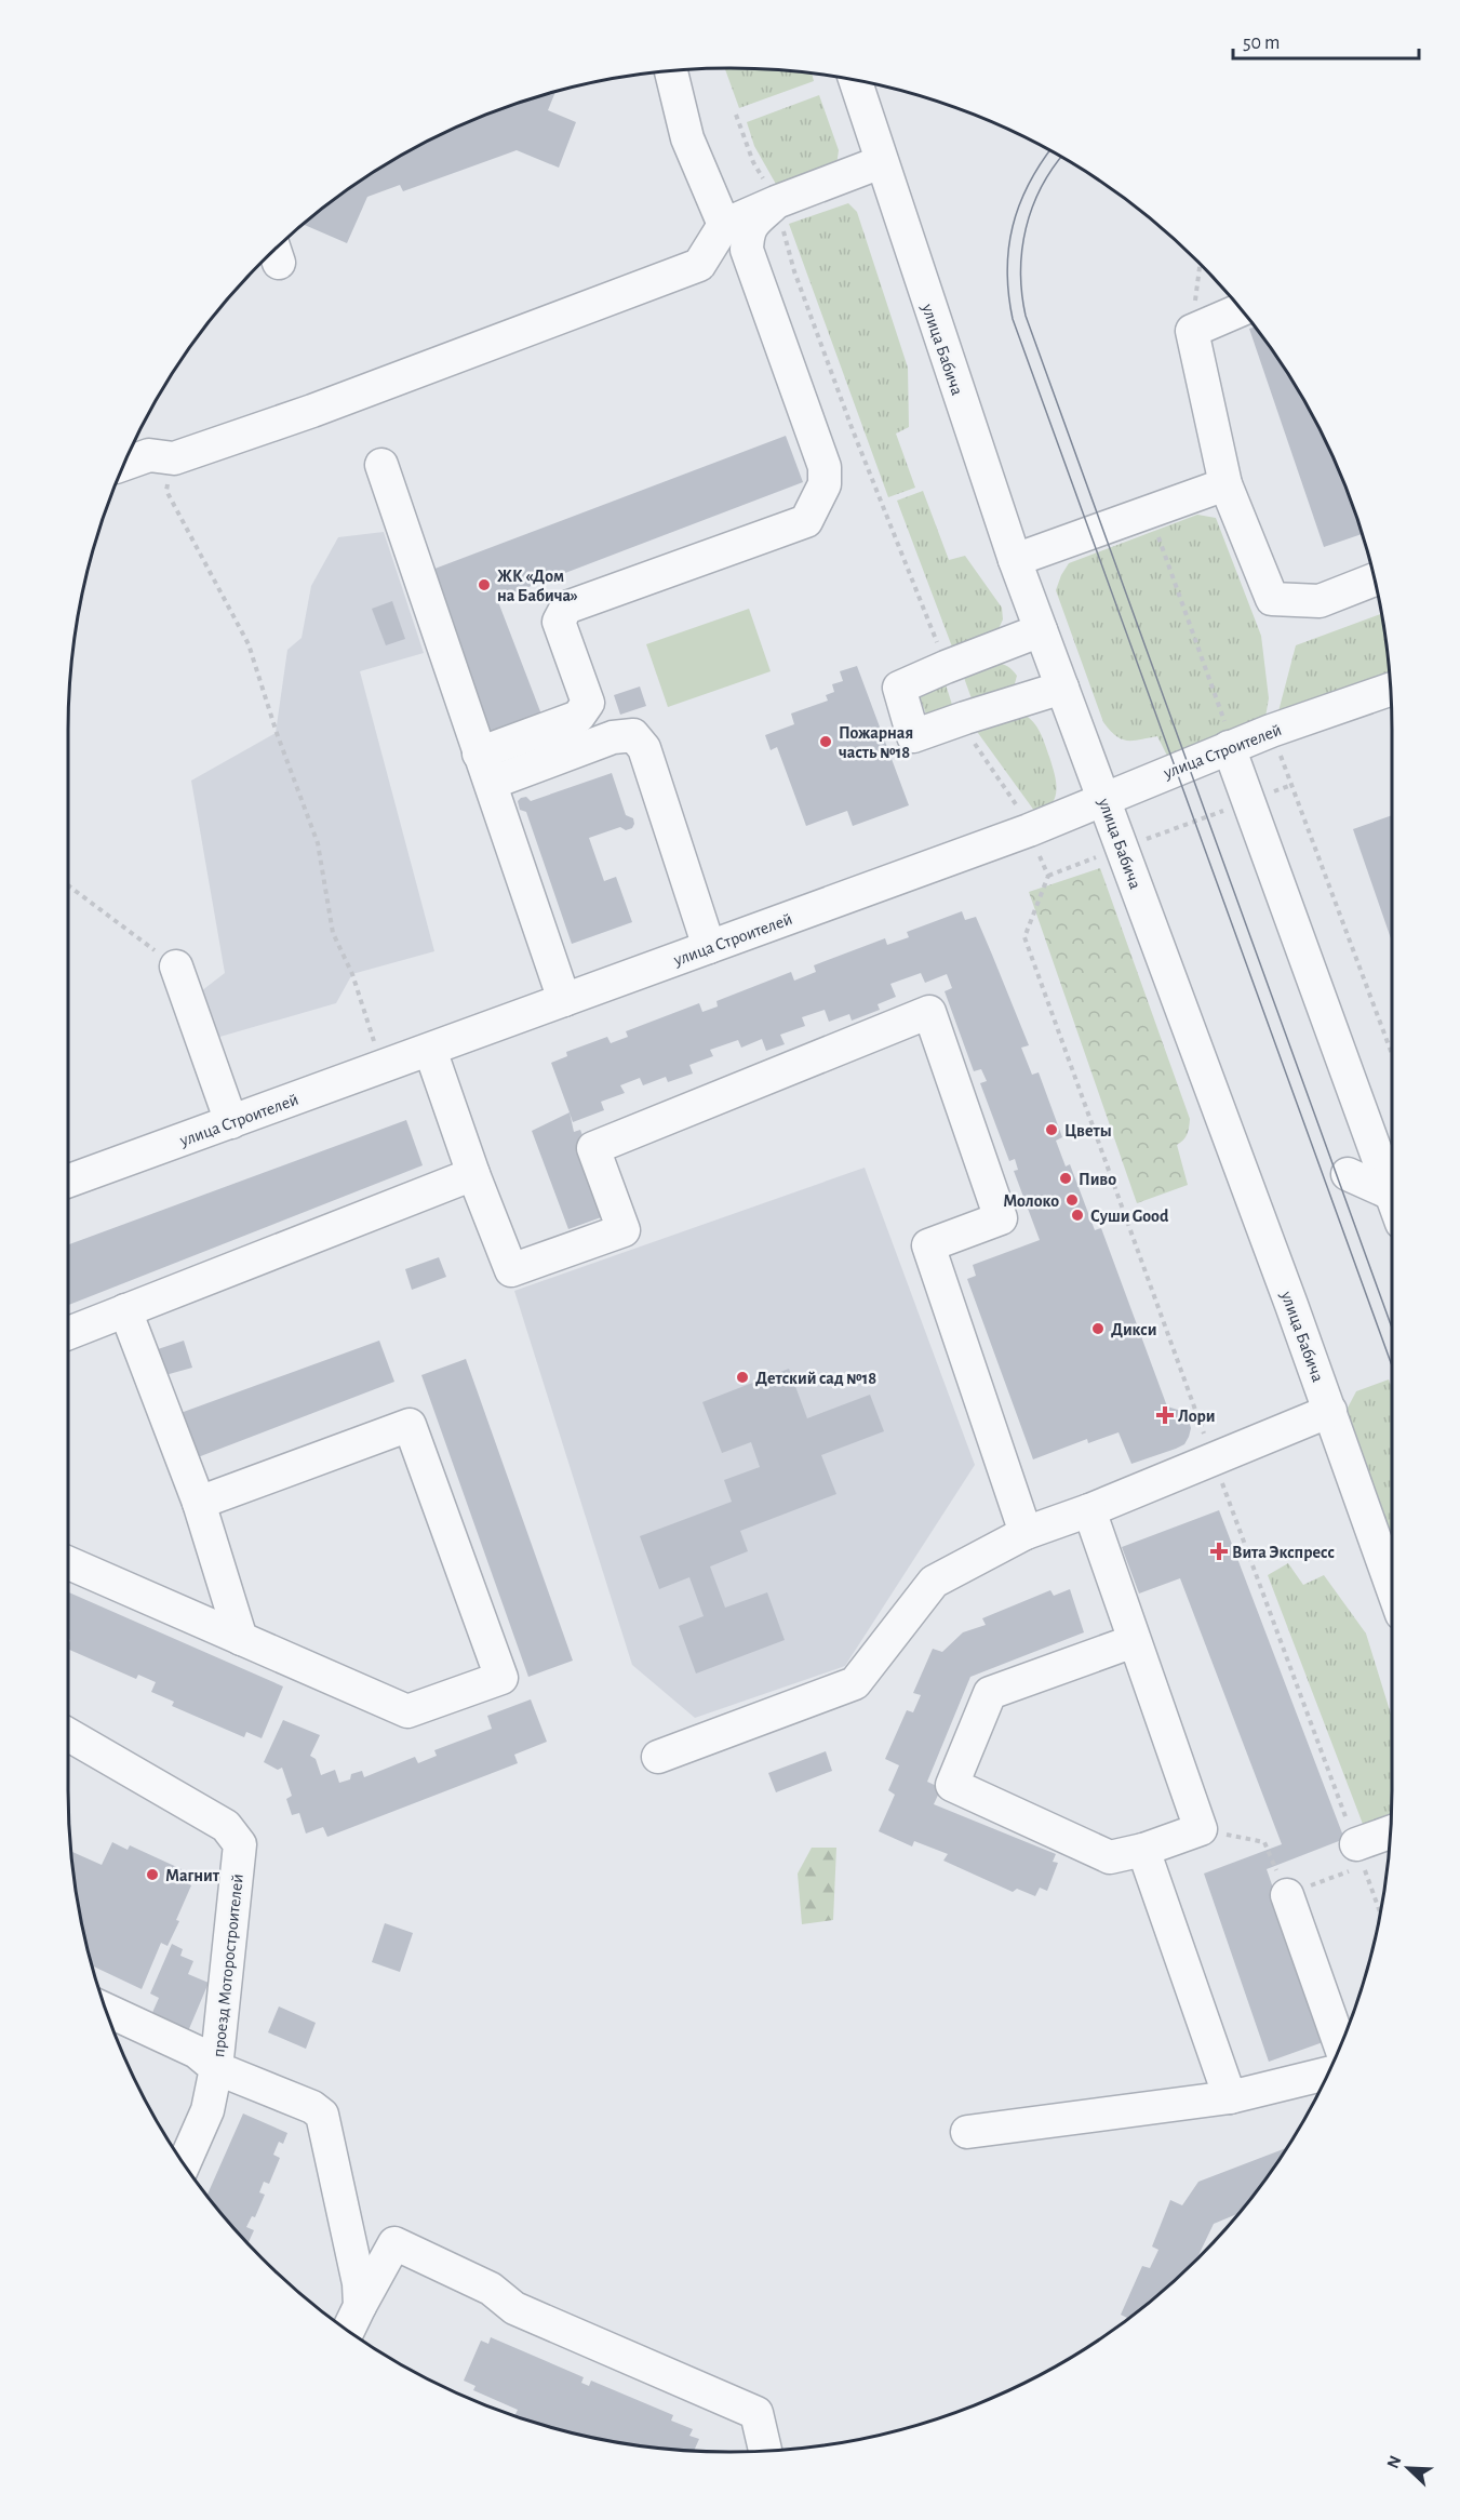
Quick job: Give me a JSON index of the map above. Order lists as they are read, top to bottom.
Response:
{
  "streets": {
    "street": ["улица Бабича", "улица Строителей", "проезд Моторостроителей"]
  },
  "crossings": [
    ["улица Бабича", "улица Строителей"]
  ],
  "places": {
    "other": [
      "ЖК «Дом на Бабича»",
      "Пожарная часть №18",
      "Цветы",
      "Пиво",
      "Молоко",
      "Суши Good",
      "Дикси",
      "Детский сад №18",
      "Магнит"
    ],
    "health": ["Лори", "Вита Экспресс"]
  },
  "scale_bar": "50 m",
  "north": "top left"
}
